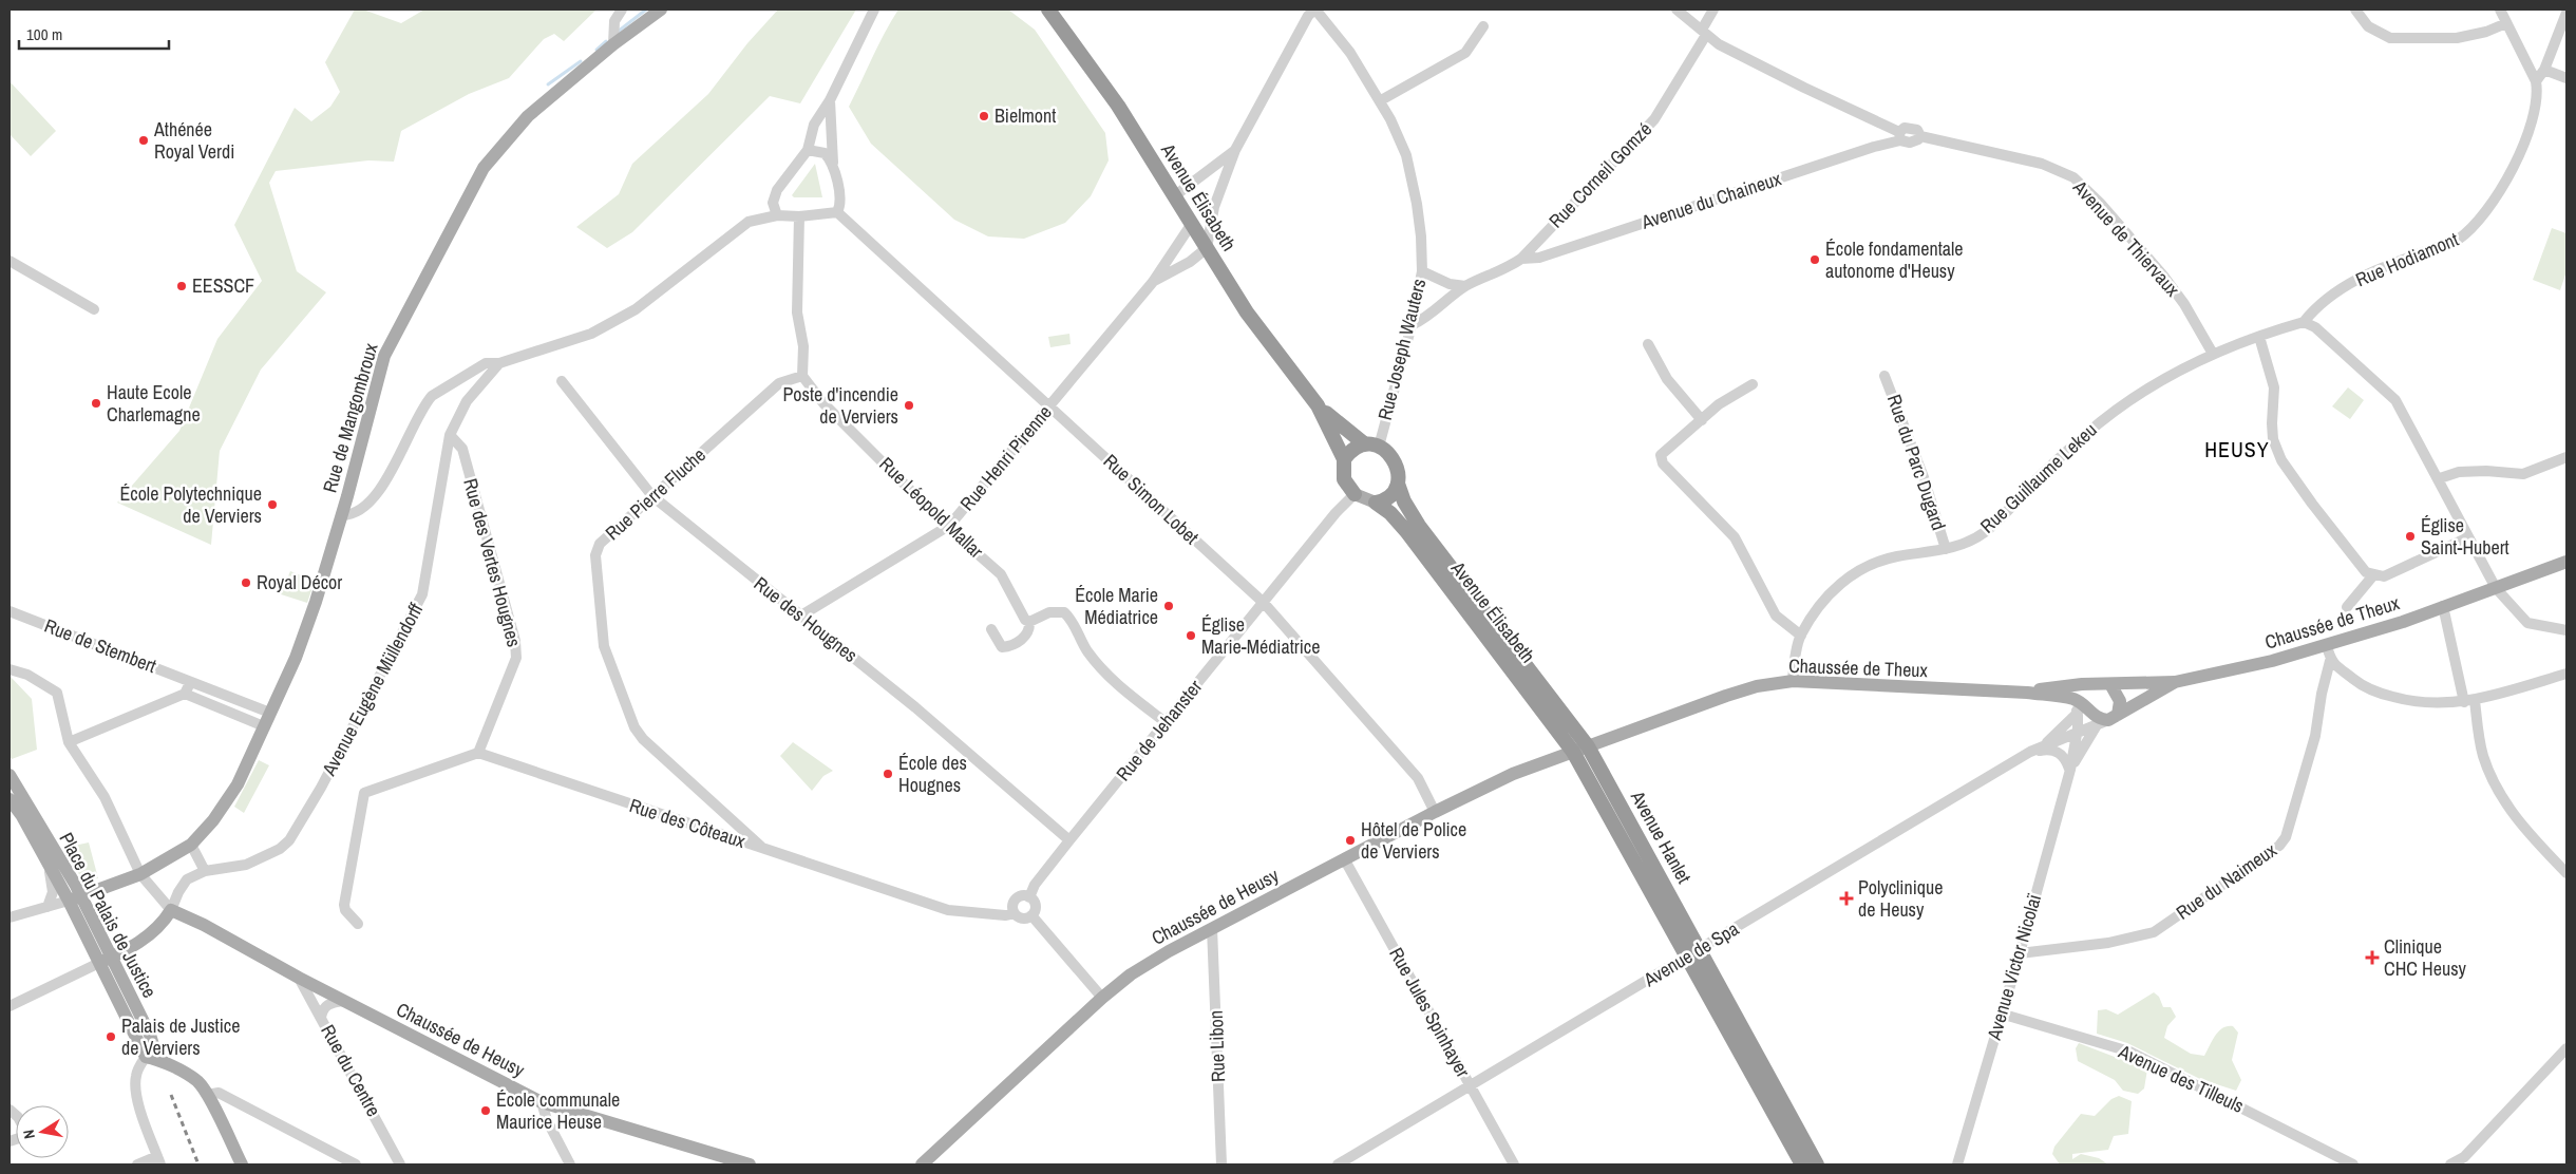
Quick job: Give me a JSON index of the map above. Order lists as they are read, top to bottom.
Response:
{
  "streets": {
    "highway": ["Avenue Élisabeth", "Avenue Hanlet"],
    "main road": [
      "Rue de Mangombroux",
      "Chaussée de Theux",
      "Chaussée de Heusy",
      "Place du Palais de Justice"
    ],
    "street": [
      "Rue Corneil Gomzé",
      "Avenue du Chaineux",
      "Avenue de Thiervaux",
      "Rue Hodiamont",
      "Rue Joseph Wauters",
      "Rue Henri Pirenne",
      "Rue du Parc Dugard",
      "Rue Guillaume Lekeu",
      "Rue Pierre Fluche",
      "Rue Simon Lobet",
      "Rue Léopold Mallar",
      "Rue des Vertes Hougnes",
      "Rue des Hougnes",
      "Rue de Stembert",
      "Avenue Eugène Müllendorff",
      "Rue de Jehanster",
      "Rue des Côteaux",
      "Rue du Naimeux",
      "Avenue de Spa",
      "Avenue Victor Nicolaï",
      "Rue Jules Spinhayer",
      "Rue Libon",
      "Rue du Centre",
      "Avenue des Tilleuls"
    ]
  },
  "crossings": [
    ["Rue Corneil Gomzé", "Avenue du Chaineux"],
    ["Rue Corneil Gomzé", "Avenue de Thiervaux"],
    ["Rue Corneil Gomzé", "Rue Joseph Wauters"],
    ["Avenue Élisabeth", "Rue Joseph Wauters"],
    ["Avenue Élisabeth", "Rue Henri Pirenne"],
    ["Avenue Élisabeth", "Chaussée de Theux"],
    ["Avenue Élisabeth", "Rue de Jehanster"],
    ["Avenue Élisabeth", "Avenue Hanlet"],
    ["Avenue Élisabeth", "Chaussée de Heusy"],
    ["Avenue du Chaineux", "Avenue de Thiervaux"],
    ["Avenue de Thiervaux", "Rue Guillaume Lekeu"],
    ["Rue Hodiamont", "Rue Guillaume Lekeu"],
    ["Rue Joseph Wauters", "Rue de Jehanster"],
    ["Rue de Mangombroux", "Rue de Stembert"],
    ["Rue de Mangombroux", "Place du Palais de Justice"],
    ["Rue Henri Pirenne", "Rue Simon Lobet"],
    ["Rue Henri Pirenne", "Rue Léopold Mallar"],
    ["Rue Henri Pirenne", "Rue des Hougnes"],
    ["Rue du Parc Dugard", "Rue Guillaume Lekeu"],
    ["Rue Guillaume Lekeu", "Chaussée de Theux"],
    ["Rue Pierre Fluche", "Rue Léopold Mallar"],
    ["Rue Pierre Fluche", "Rue des Hougnes"],
    ["Rue Pierre Fluche", "Rue des Côteaux"],
    ["Rue Simon Lobet", "Rue de Jehanster"],
    ["Rue Simon Lobet", "Chaussée de Heusy"],
    ["Rue des Vertes Hougnes", "Avenue Eugène Müllendorff"],
    ["Rue des Vertes Hougnes", "Rue des Côteaux"],
    ["Rue des Hougnes", "Rue de Jehanster"],
    ["Chaussée de Theux", "Avenue Hanlet"],
    ["Chaussée de Theux", "Chaussée de Heusy"],
    ["Chaussée de Theux", "Avenue de Spa"],
    ["Avenue Eugène Müllendorff", "Chaussée de Heusy"],
    ["Rue de Jehanster", "Rue des Côteaux"],
    ["Avenue Hanlet", "Chaussée de Heusy"],
    ["Avenue Hanlet", "Avenue de Spa"],
    ["Rue du Naimeux", "Avenue Victor Nicolaï"],
    ["Chaussée de Heusy", "Rue Jules Spinhayer"],
    ["Chaussée de Heusy", "Rue Libon"],
    ["Chaussée de Heusy", "Rue du Centre"],
    ["Avenue de Spa", "Rue Jules Spinhayer"],
    ["Avenue Victor Nicolaï", "Avenue des Tilleuls"]
  ],
  "districts": ["HEUSY"],
  "places": {
    "other": [
      "Bielmont",
      "Athénée Royal Verdi",
      "École fondamentale autonome d'Heusy",
      "EESSCF",
      "Haute Ecole Charlemagne",
      "Poste d'incendie de Verviers",
      "École Polytechnique de Verviers",
      "Église Saint-Hubert",
      "Royal Décor",
      "École Marie Médiatrice",
      "Église Marie-Médiatrice",
      "École des Hougnes",
      "Hôtel de Police de Verviers",
      "Palais de Justice de Verviers",
      "École communale Maurice Heuse"
    ],
    "health": ["Polyclinique de Heusy", "Clinique CHC Heusy"]
  },
  "scale_bar": "100 m",
  "north": "left"
}
